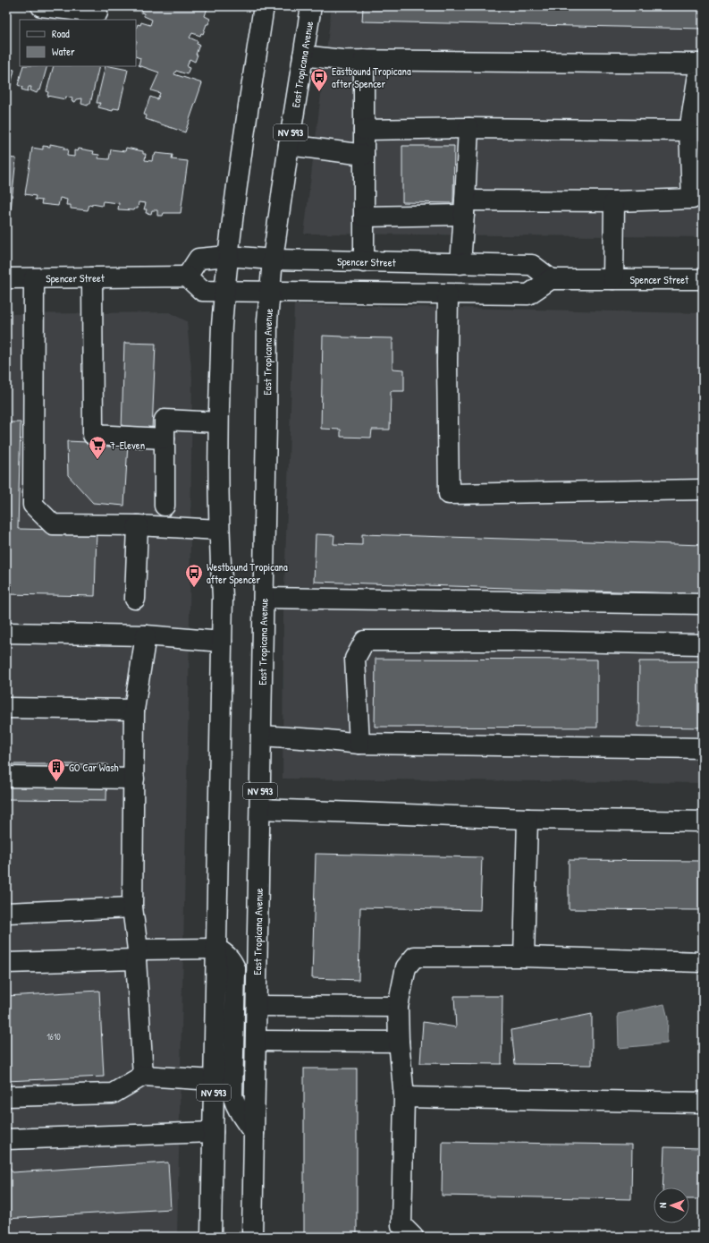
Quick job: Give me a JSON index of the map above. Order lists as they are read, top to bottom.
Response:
{
  "streets": {
    "main road": ["East Tropicana Avenue", "NV 593", "Spencer Street"]
  },
  "crossings": [
    ["East Tropicana Avenue", "Spencer Street"],
    ["NV 593", "Spencer Street"]
  ],
  "places": {
    "bus stop": ["Eastbound Tropicana after Spencer", "Westbound Tropicana after Spencer"],
    "supermarket": ["7-Eleven"],
    "building": ["GO Car Wash"]
  },
  "house_numbers": ["1610"],
  "legend": ["Road", "Water"],
  "north": "left"
}
